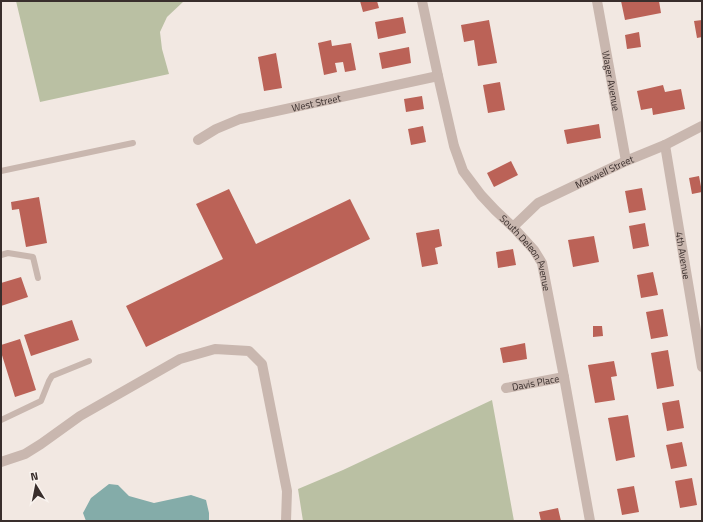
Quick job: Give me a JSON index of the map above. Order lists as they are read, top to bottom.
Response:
{
  "streets": {
    "street": [
      "Wager Avenue",
      "West Street",
      "Maxwell Street",
      "South Deleon Avenue",
      "4th Avenue",
      "Davis Place"
    ]
  },
  "crossings": [
    ["Wager Avenue", "Maxwell Street"],
    ["West Street", "South Deleon Avenue"],
    ["Maxwell Street", "South Deleon Avenue"],
    ["Maxwell Street", "4th Avenue"],
    ["South Deleon Avenue", "Davis Place"]
  ],
  "north": "top"
}
